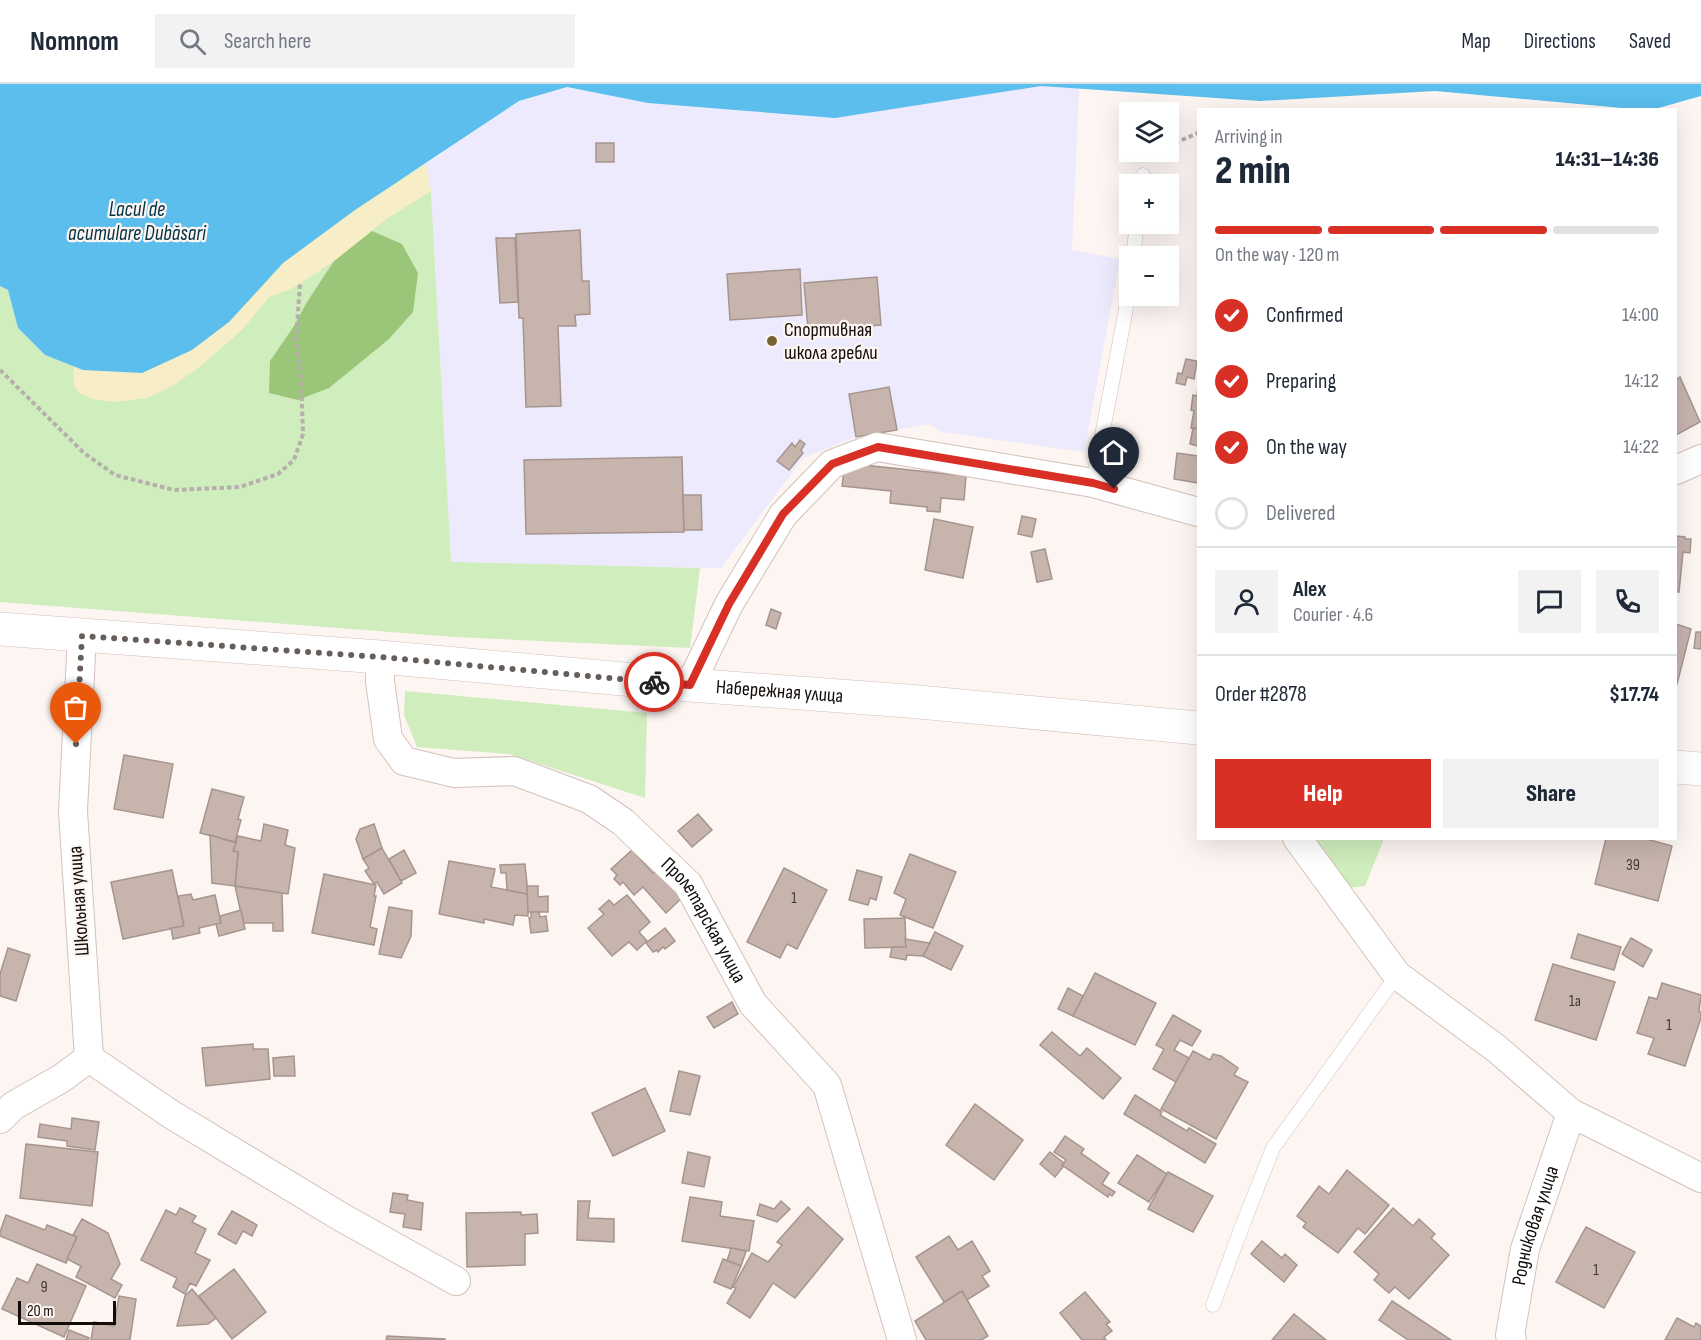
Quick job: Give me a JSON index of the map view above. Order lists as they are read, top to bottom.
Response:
{
  "streets": {
    "street": [
      "Набережная улица",
      "Школьная улица",
      "Пролетарская улица",
      "Родниковая улица"
    ]
  },
  "crossings": [
    ["Набережная улица", "Школьная улица"],
    ["Набережная улица", "Пролетарская улица"]
  ],
  "water": ["Lacul de acumulare Dubăsari"],
  "places": ["Спортивная школа гребли"],
  "house_numbers": [
    "39",
    "1",
    "1а",
    "1",
    "1",
    "9"
  ],
  "scale_bar": "20 m",
  "page": {
    "header": "Nomnom",
    "search": "Search here",
    "nav": ["Map", "Directions", "Saved"],
    "map_buttons": ["+", "−"],
    "heading": ["2 min", "Arriving in", "14:31–14:36"],
    "panel": [
      "Alex",
      "Courier · 4.6",
      "Order #2878",
      "$17.74"
    ],
    "bar": "On the way · 120 m",
    "list": [
      ["Confirmed", "14:00"],
      ["Preparing", "14:12"],
      ["On the way", "14:22"],
      "Delivered"
    ],
    "buttons": ["Help", "Share"],
    "scale": "20 m"
  }
}
